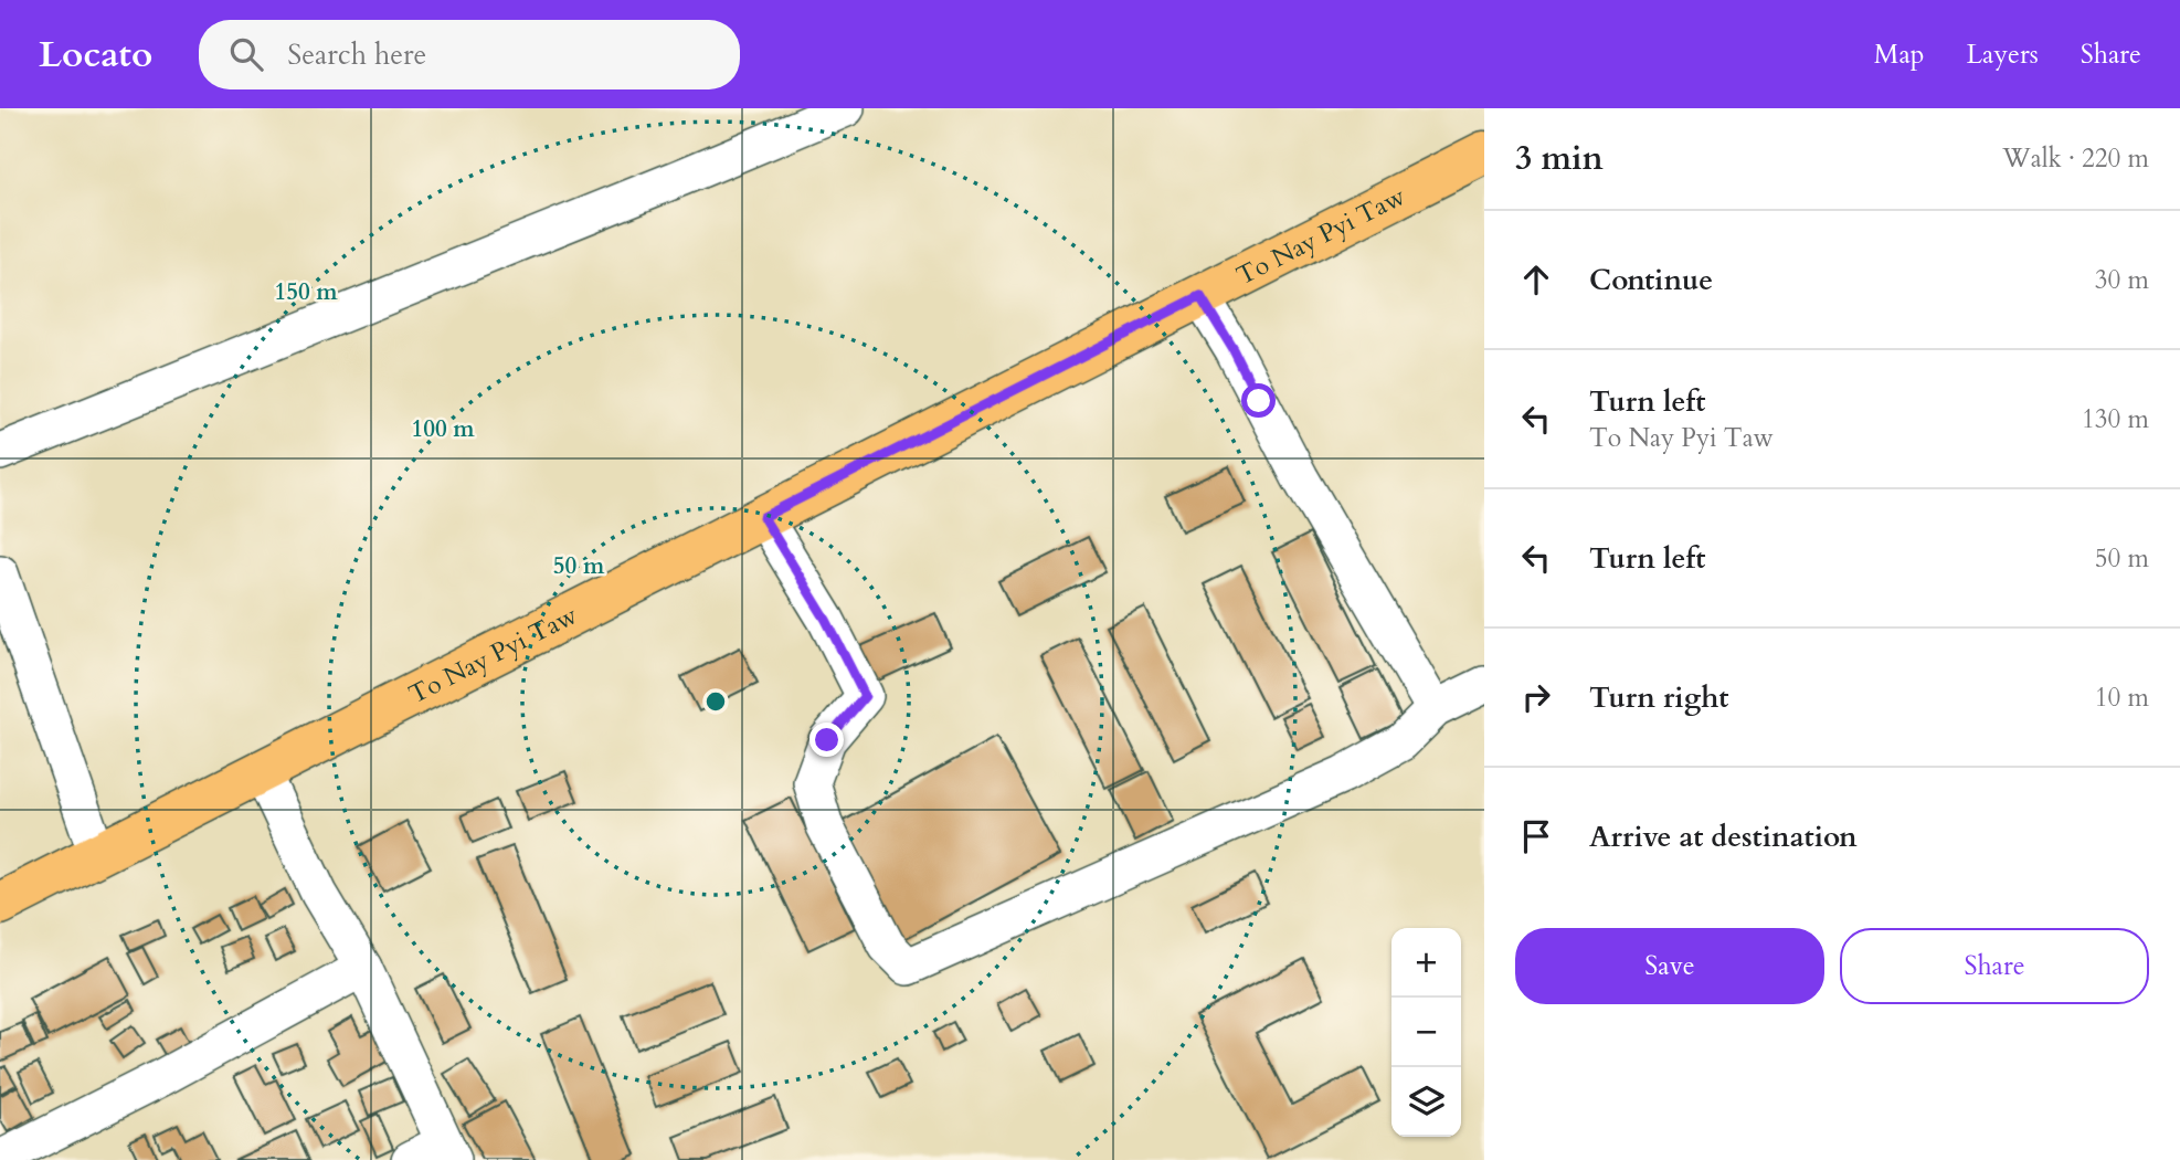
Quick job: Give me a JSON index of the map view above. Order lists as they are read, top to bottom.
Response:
{
  "streets": {
    "main road": ["To Nay Pyi Taw"]
  },
  "page": {
    "header": "Locato",
    "search": "Search here",
    "nav": ["Map", "Layers", "Share"],
    "heading": ["3 min", "Walk · 220 m"],
    "list": [
      ["Continue", "30 m"],
      ["Turn left", "To Nay Pyi Taw", "130 m"],
      ["Turn left", "50 m"],
      ["Turn right", "10 m"],
      "Arrive at destination"
    ],
    "buttons": ["Save", "Share"],
    "map_buttons": ["+", "−"]
  },
  "rings": ["150 m", "100 m", "50 m"]
}
